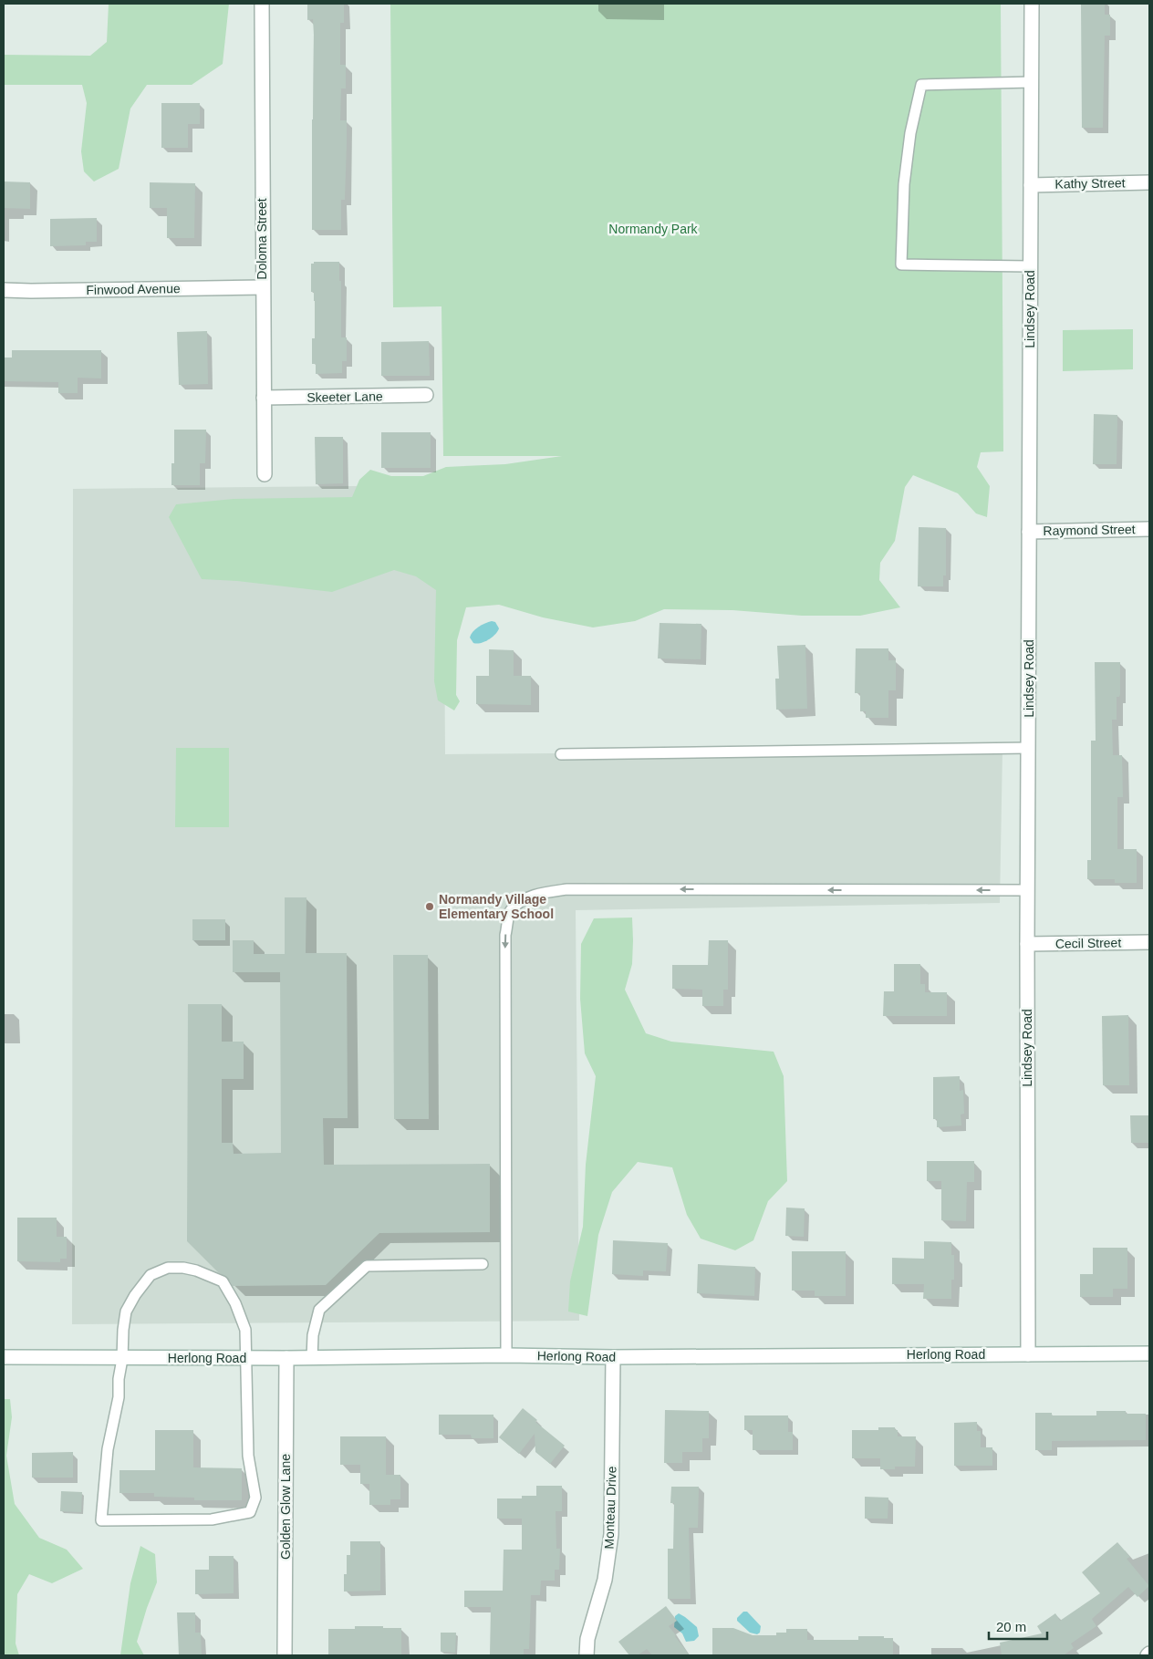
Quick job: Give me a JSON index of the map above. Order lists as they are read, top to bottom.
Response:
{
  "streets": {
    "street": [
      "Kathy Street",
      "Doloma Street",
      "Finwood Avenue",
      "Lindsey Road",
      "Skeeter Lane",
      "Raymond Street",
      "Cecil Street",
      "Herlong Road",
      "Golden Glow Lane",
      "Monteau Drive"
    ]
  },
  "crossings": [
    ["Kathy Street", "Lindsey Road"],
    ["Doloma Street", "Finwood Avenue"],
    ["Doloma Street", "Skeeter Lane"],
    ["Lindsey Road", "Raymond Street"],
    ["Lindsey Road", "Cecil Street"],
    ["Lindsey Road", "Herlong Road"],
    ["Herlong Road", "Golden Glow Lane"],
    ["Herlong Road", "Monteau Drive"]
  ],
  "parks": ["Normandy Park"],
  "places": ["Normandy Village Elementary School"],
  "scale_bar": "20 m"
}
